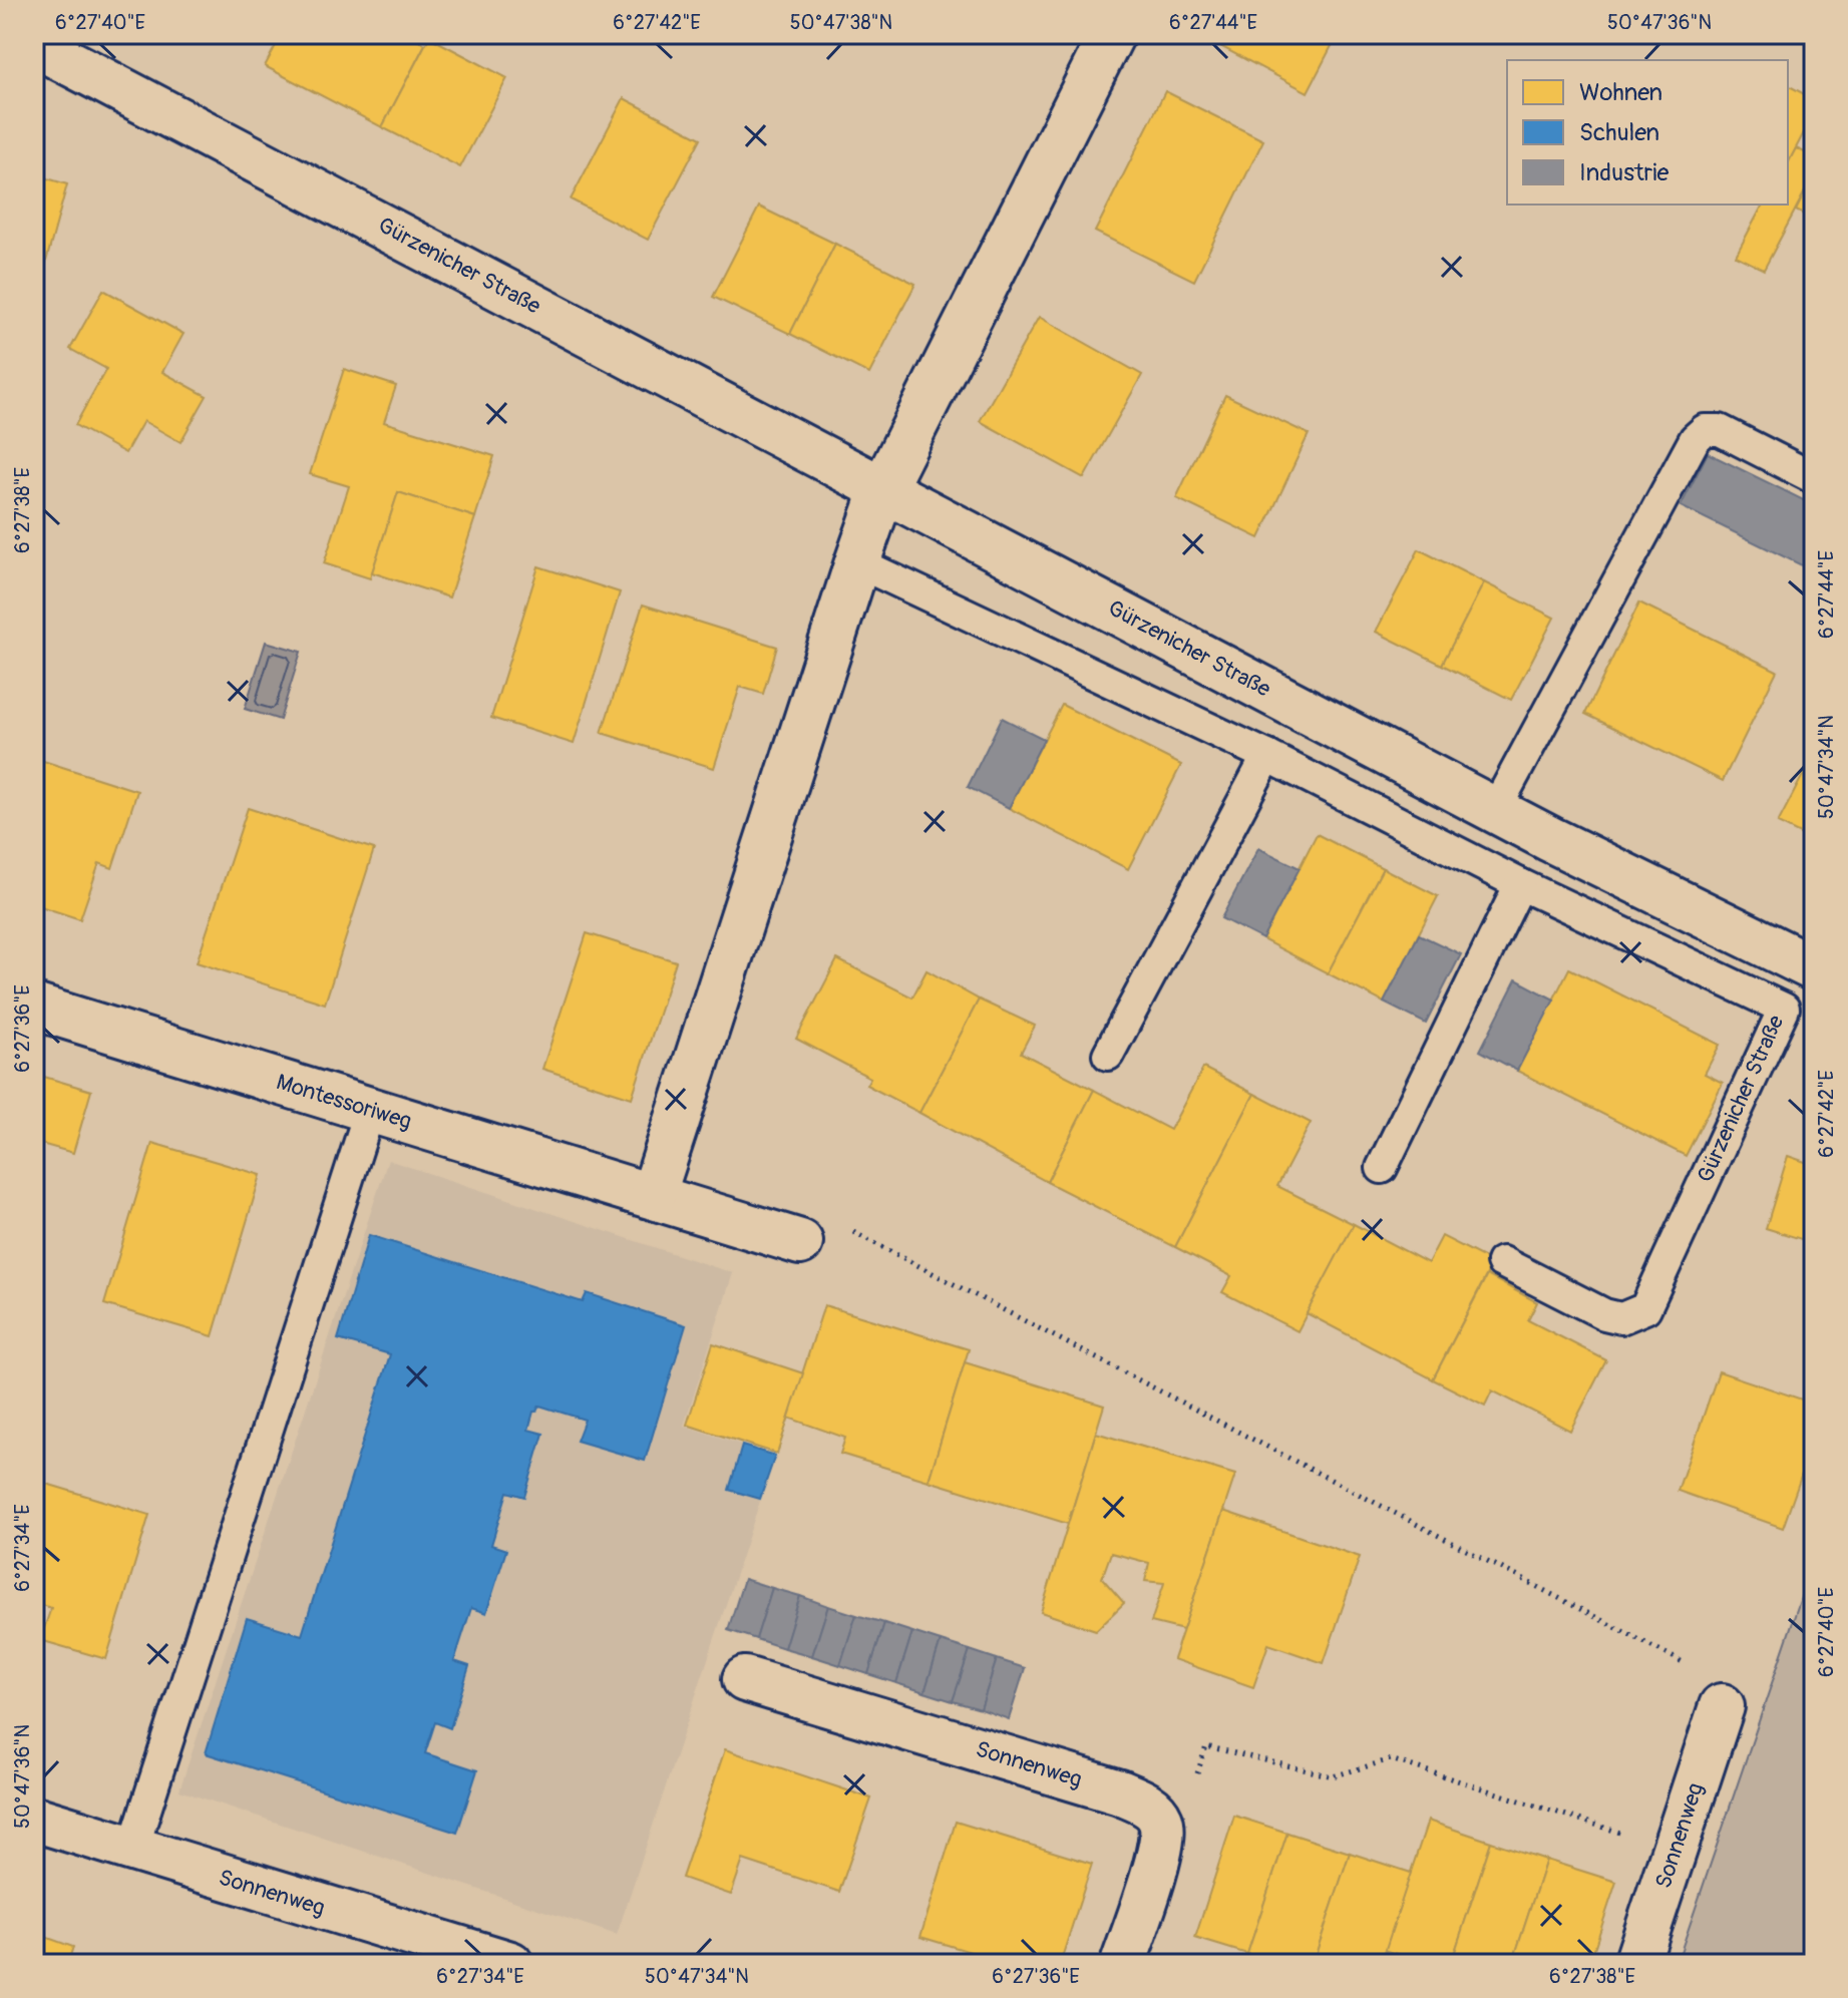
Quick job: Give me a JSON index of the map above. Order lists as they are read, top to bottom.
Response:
{
  "streets": {
    "street": ["Gürzenicher Straße", "Montessoriweg", "Sonnenweg"]
  },
  "legend": ["Wohnen", "Schulen", "Industrie"],
  "coordinates": [
    "6°27'40\"E",
    "6°27'42\"E",
    "50°47'38\"N",
    "6°27'44\"E",
    "50°47'36\"N",
    "6°27'38\"E",
    "50°47'34\"N",
    "6°27'36\"E",
    "6°27'34\"E"
  ]
}
